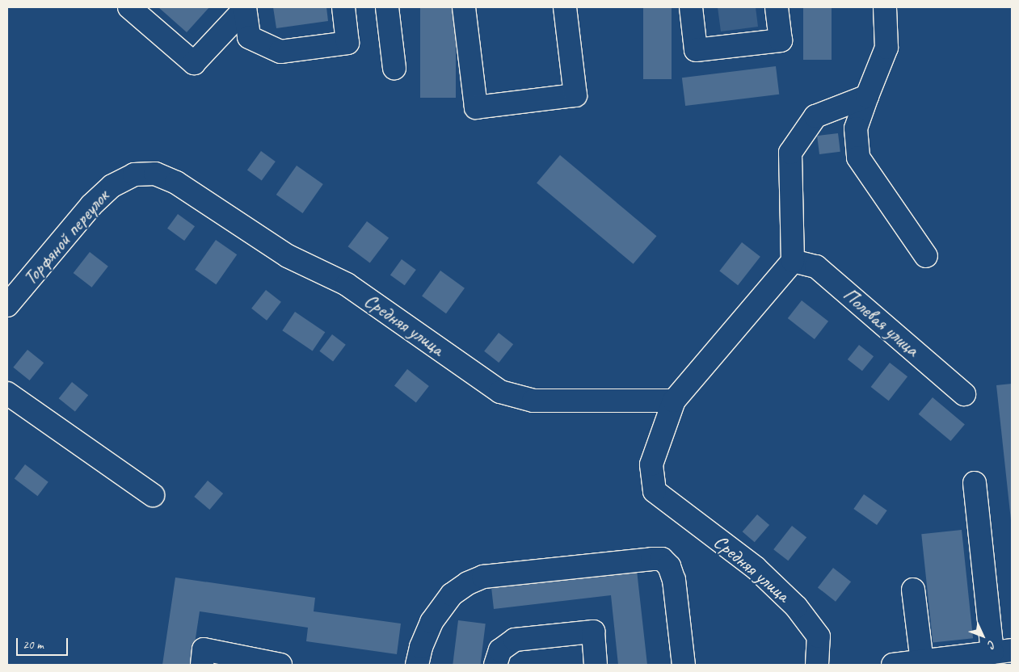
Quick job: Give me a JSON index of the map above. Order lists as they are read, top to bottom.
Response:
{
  "streets": {
    "street": ["Торфяной переулок", "Полевая улица", "Средняя улица"]
  },
  "crossings": [
    ["Торфяной переулок", "Средняя улица"]
  ],
  "scale_bar": "20 m",
  "north": "bottom right"
}
